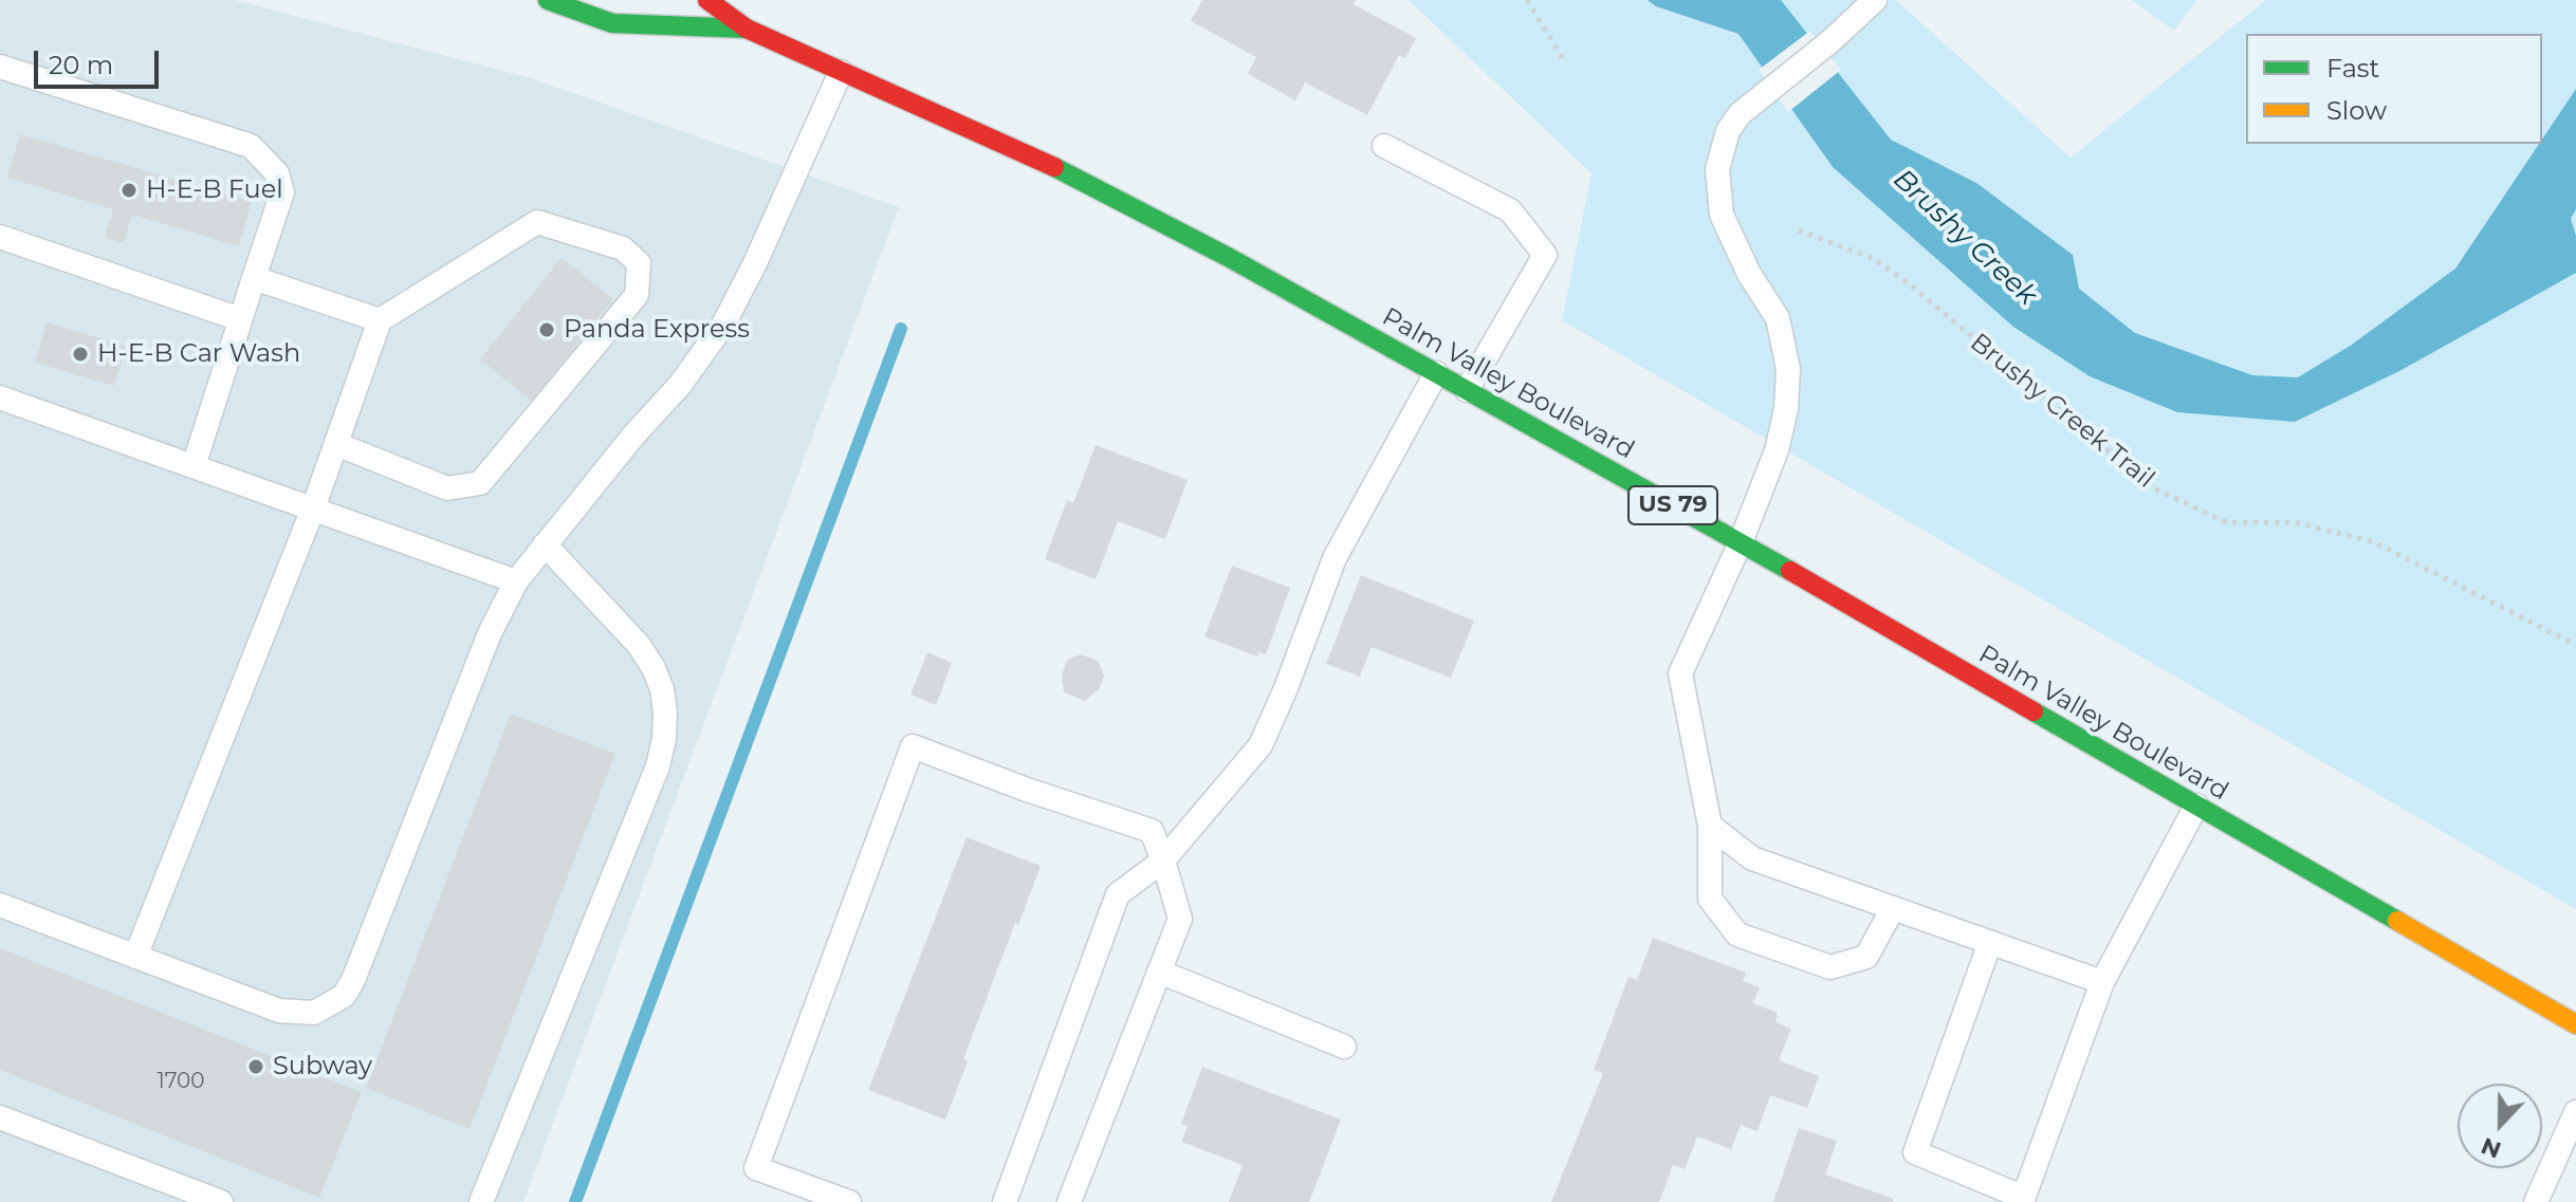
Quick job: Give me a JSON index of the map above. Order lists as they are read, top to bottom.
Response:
{
  "streets": {
    "highway": ["Palm Valley Boulevard", "US 79"],
    "path": ["Brushy Creek Trail"]
  },
  "water": ["Brushy Creek"],
  "places": [
    "H-E-B Fuel",
    "Panda Express",
    "H-E-B Car Wash",
    "Subway"
  ],
  "house_numbers": ["1700"],
  "legend": ["Fast", "Slow"],
  "scale_bar": "20 m",
  "north": "bottom"
}
